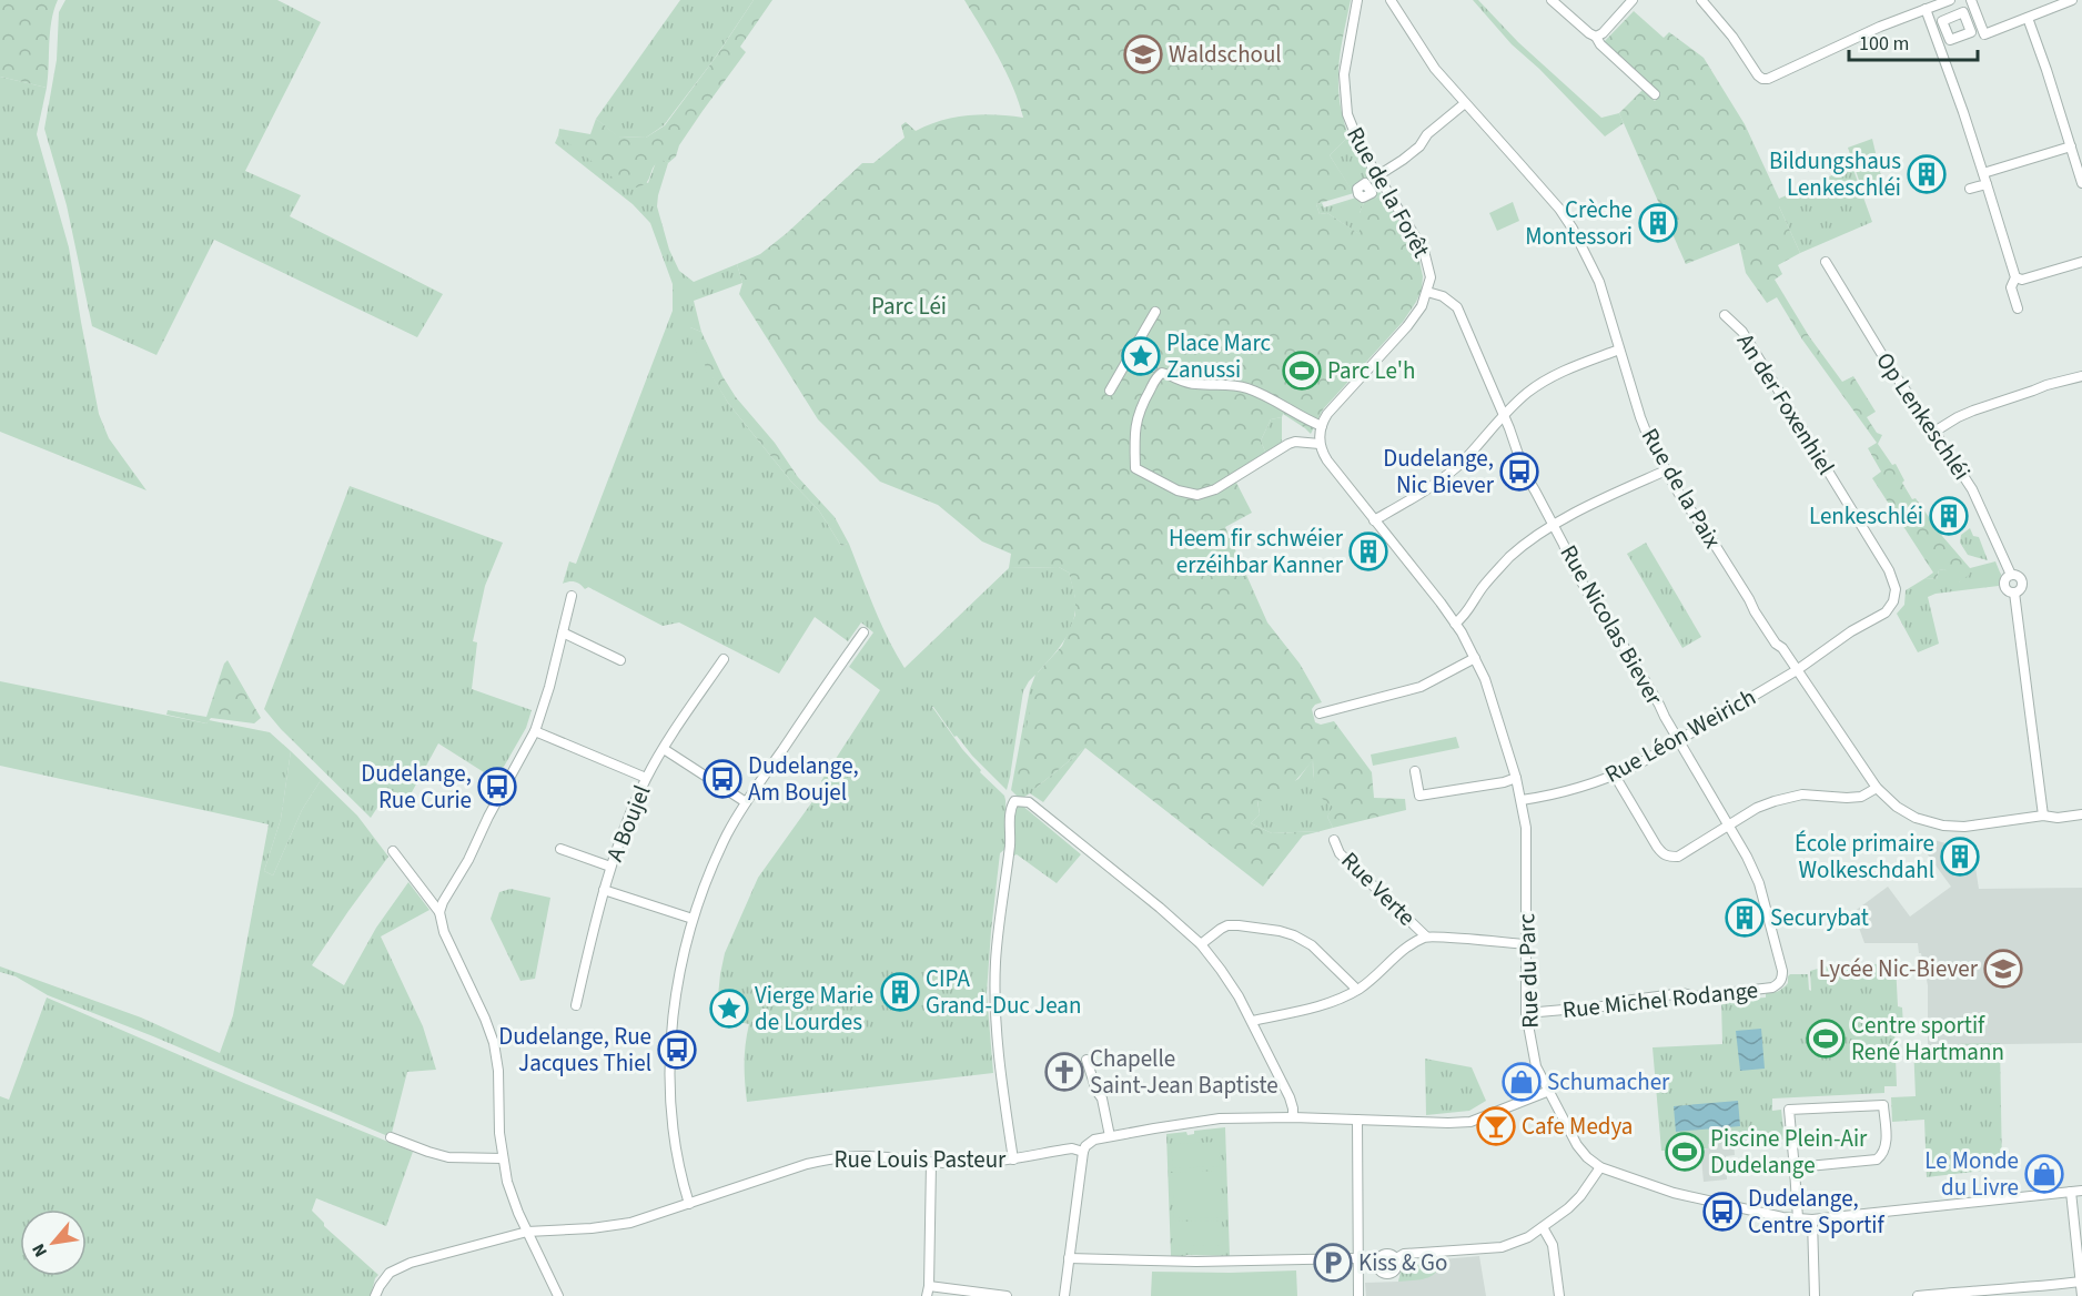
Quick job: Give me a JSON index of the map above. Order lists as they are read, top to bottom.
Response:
{
  "streets": {
    "street": [
      "Rue de la Forêt",
      "An der Foxenhiel",
      "Op Lenkeschléi",
      "Rue de la Paix",
      "Rue Nicolas Biever",
      "Rue Léon Weirich",
      "A Boujel",
      "Rue Verte",
      "Rue du Parc",
      "Rue Michel Rodange",
      "Rue Louis Pasteur"
    ]
  },
  "crossings": [
    ["Rue de la Forêt", "Rue Nicolas Biever"],
    ["Rue de la Forêt", "Rue du Parc"],
    ["An der Foxenhiel", "Rue de la Paix"],
    ["An der Foxenhiel", "Rue Léon Weirich"],
    ["Op Lenkeschléi", "Rue de la Paix"],
    ["Rue de la Paix", "Rue Léon Weirich"],
    ["Rue Nicolas Biever", "Rue Léon Weirich"],
    ["Rue Nicolas Biever", "Rue Michel Rodange"],
    ["Rue Léon Weirich", "Rue du Parc"],
    ["Rue du Parc", "Rue Michel Rodange"],
    ["Rue du Parc", "Rue Louis Pasteur"]
  ],
  "parks": ["Parc Léi"],
  "places": {
    "school or university": ["Waldschoul", "Lycée Nic-Biever"],
    "building": [
      "Bildungshaus Lenkeschléi",
      "Crèche Montessori",
      "Lenkeschléi",
      "Heem fir schwéier erzéihbar Kanner",
      "École primaire Wolkeschdahl",
      "Securybat",
      "CIPA Grand-Duc Jean"
    ],
    "place": ["Place Marc Zanussi", "Vierge Marie de Lourdes"],
    "sports": ["Parc Le'h", "Centre sportif René Hartmann", "Piscine Plein-Air Dudelange"],
    "bus stop": [
      "Dudelange, Nic Biever",
      "Dudelange, Am Boujel",
      "Dudelange, Rue Curie",
      "Dudelange, Rue Jacques Thiel",
      "Dudelange, Centre Sportif"
    ],
    "church": ["Chapelle Saint-Jean Baptiste"],
    "shop": ["Schumacher", "Le Monde du Livre"],
    "bar": ["Cafe Medya"],
    "parking": ["Kiss & Go"]
  },
  "scale_bar": "100 m",
  "north": "bottom left"
}
